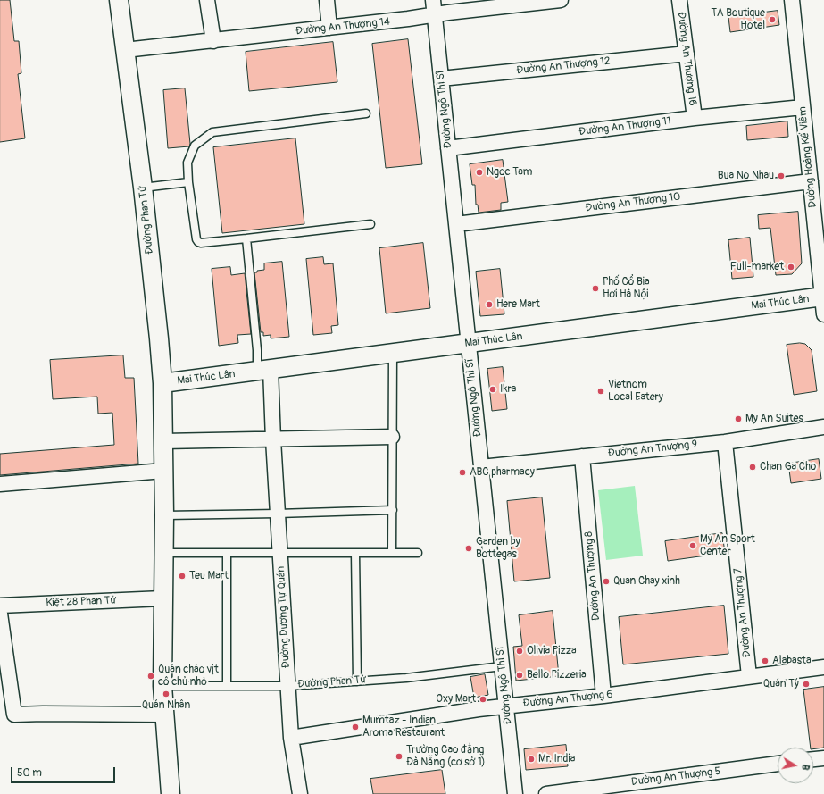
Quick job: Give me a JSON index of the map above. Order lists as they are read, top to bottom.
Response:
{
  "streets": {
    "street": [
      "Đường An Thượng 14",
      "Đường An Thượng 16",
      "Đường An Thượng 12",
      "Đường Ngô Thì Sĩ",
      "Đường An Thượng 11",
      "Đường Hoàng Kế Viêm",
      "Đường An Thượng 10",
      "Đường Phan Tứ",
      "Mai Thúc Lân",
      "Đường An Thượng 9",
      "Đường An Thượng 8",
      "Kiệt 28 Phan Tứ",
      "Đường An Thượng 7",
      "Đường Dương Tự Quán",
      "Đường An Thượng 6",
      "Đường An Thượng 5"
    ]
  },
  "crossings": [
    ["Đường An Thượng 14", "Đường Ngô Thì Sĩ"],
    ["Đường An Thượng 14", "Đường Phan Tứ"],
    ["Đường An Thượng 16", "Đường An Thượng 12"],
    ["Đường An Thượng 16", "Đường An Thượng 11"],
    ["Đường An Thượng 12", "Đường Ngô Thì Sĩ"],
    ["Đường Ngô Thì Sĩ", "Đường An Thượng 11"],
    ["Đường Ngô Thì Sĩ", "Đường An Thượng 10"],
    ["Đường Ngô Thì Sĩ", "Đường Phan Tứ"],
    ["Đường Ngô Thì Sĩ", "Mai Thúc Lân"],
    ["Đường Ngô Thì Sĩ", "Đường An Thượng 9"],
    ["Đường Ngô Thì Sĩ", "Đường An Thượng 6"],
    ["Đường An Thượng 11", "Đường Hoàng Kế Viêm"],
    ["Đường Hoàng Kế Viêm", "Đường An Thượng 10"],
    ["Đường Hoàng Kế Viêm", "Mai Thúc Lân"],
    ["Đường Phan Tứ", "Mai Thúc Lân"],
    ["Đường Phan Tứ", "Kiệt 28 Phan Tứ"],
    ["Đường Phan Tứ", "Đường Dương Tự Quán"],
    ["Mai Thúc Lân", "Đường Dương Tự Quán"],
    ["Đường An Thượng 9", "Đường An Thượng 8"],
    ["Đường An Thượng 9", "Đường An Thượng 7"],
    ["Đường An Thượng 8", "Đường An Thượng 6"],
    ["Đường An Thượng 7", "Đường An Thượng 6"],
    ["Đường Dương Tự Quán", "Đường An Thượng 6"]
  ],
  "places": [
    "TA Boutique Hotel",
    "Ngoc Tam",
    "Bua No Nhau",
    "Full-market",
    "Phố Cổ Bia Hơi Hà Nội",
    "Here Mart",
    "Ikra",
    "Vietnom Local Eatery",
    "My An Suites",
    "Chan Ga Cho",
    "ABC pharmacy",
    "My An Sport Center",
    "Garden by Bottegas",
    "Teu Mart",
    "Quan Chay xinh",
    "Olivia Pizza",
    "Alabasta",
    "Bello Pizzeria",
    "Quán cháo vịt cô chủ nhỏ",
    "Quán Tý",
    "Quán Nhân",
    "Oxy Mart",
    "Mumtaz - Indian Aroma Restaurant",
    "Trường Cao đẳng Đà Nẵng (cơ sở 1)",
    "Mr. India"
  ],
  "scale_bar": "50 m",
  "north": "right"
}
